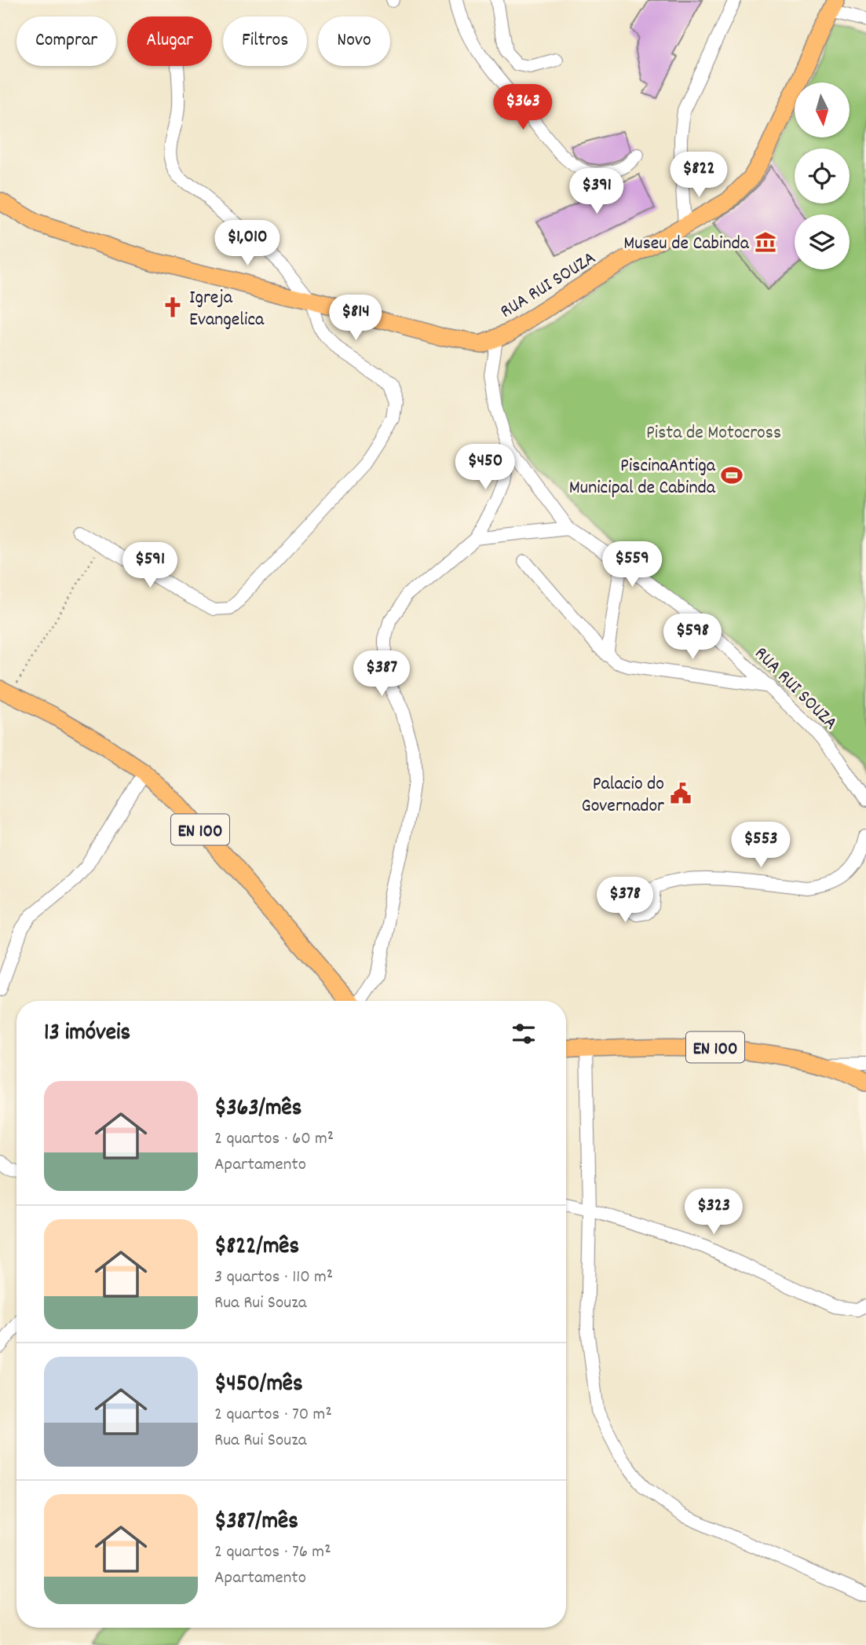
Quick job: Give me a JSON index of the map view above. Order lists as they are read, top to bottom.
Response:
{
  "streets": {
    "main road": ["RUA RUI SOUZA", "EN 100"]
  },
  "parks": ["Pista de Motocross"],
  "places": {
    "museum": ["Museu de Cabinda"],
    "church": ["Igreja Evangelica"],
    "sports": ["PiscinaAntiga Municipal de Cabinda"],
    "public building": ["Palacio do Governador"]
  },
  "north": "bottom",
  "page": {
    "chip": [
      "Comprar",
      "Alugar",
      "Filtros",
      "Novo"
    ],
    "price": [
      "$363",
      "$822",
      "$391",
      "$1,010",
      "$814",
      "$450",
      "$559",
      "$591",
      "$598",
      "$387",
      "$553",
      "$378",
      "$323"
    ],
    "heading": "13 imóveis",
    "list": [
      {
        "name": "$363/mês",
        "note": "2 quartos · 60 m² · Apartamento"
      },
      {
        "name": "$822/mês",
        "note": "3 quartos · 110 m² · Rua Rui Souza"
      },
      {
        "name": "$450/mês",
        "note": "2 quartos · 70 m² · Rua Rui Souza"
      },
      {
        "name": "$387/mês",
        "note": "2 quartos · 76 m² · Apartamento"
      }
    ]
  }
}
